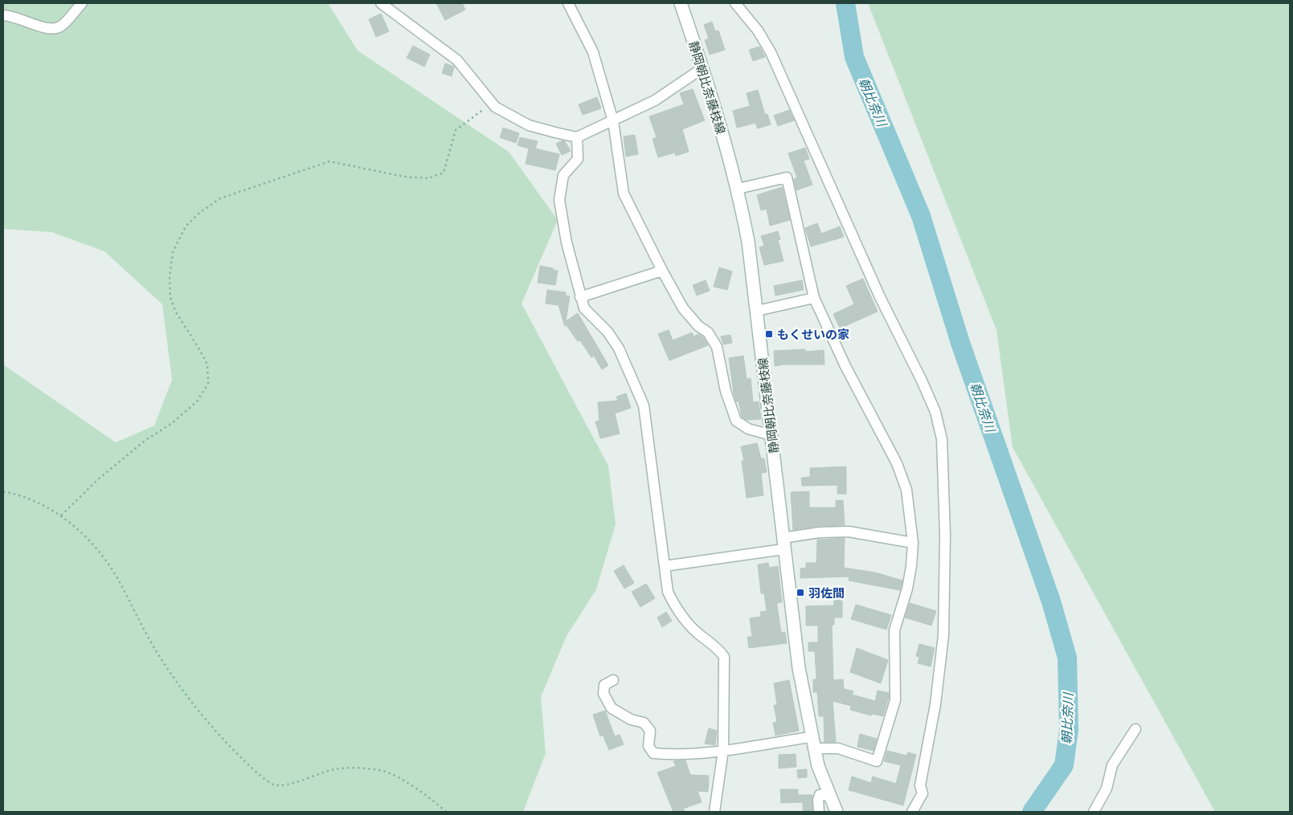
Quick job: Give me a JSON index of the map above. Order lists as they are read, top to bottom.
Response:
{
  "streets": {
    "main road": ["静岡朝比奈藤枝線"]
  },
  "water": ["朝比奈川"],
  "places": {
    "transit": ["もくせいの家", "羽佐間"]
  }
}
